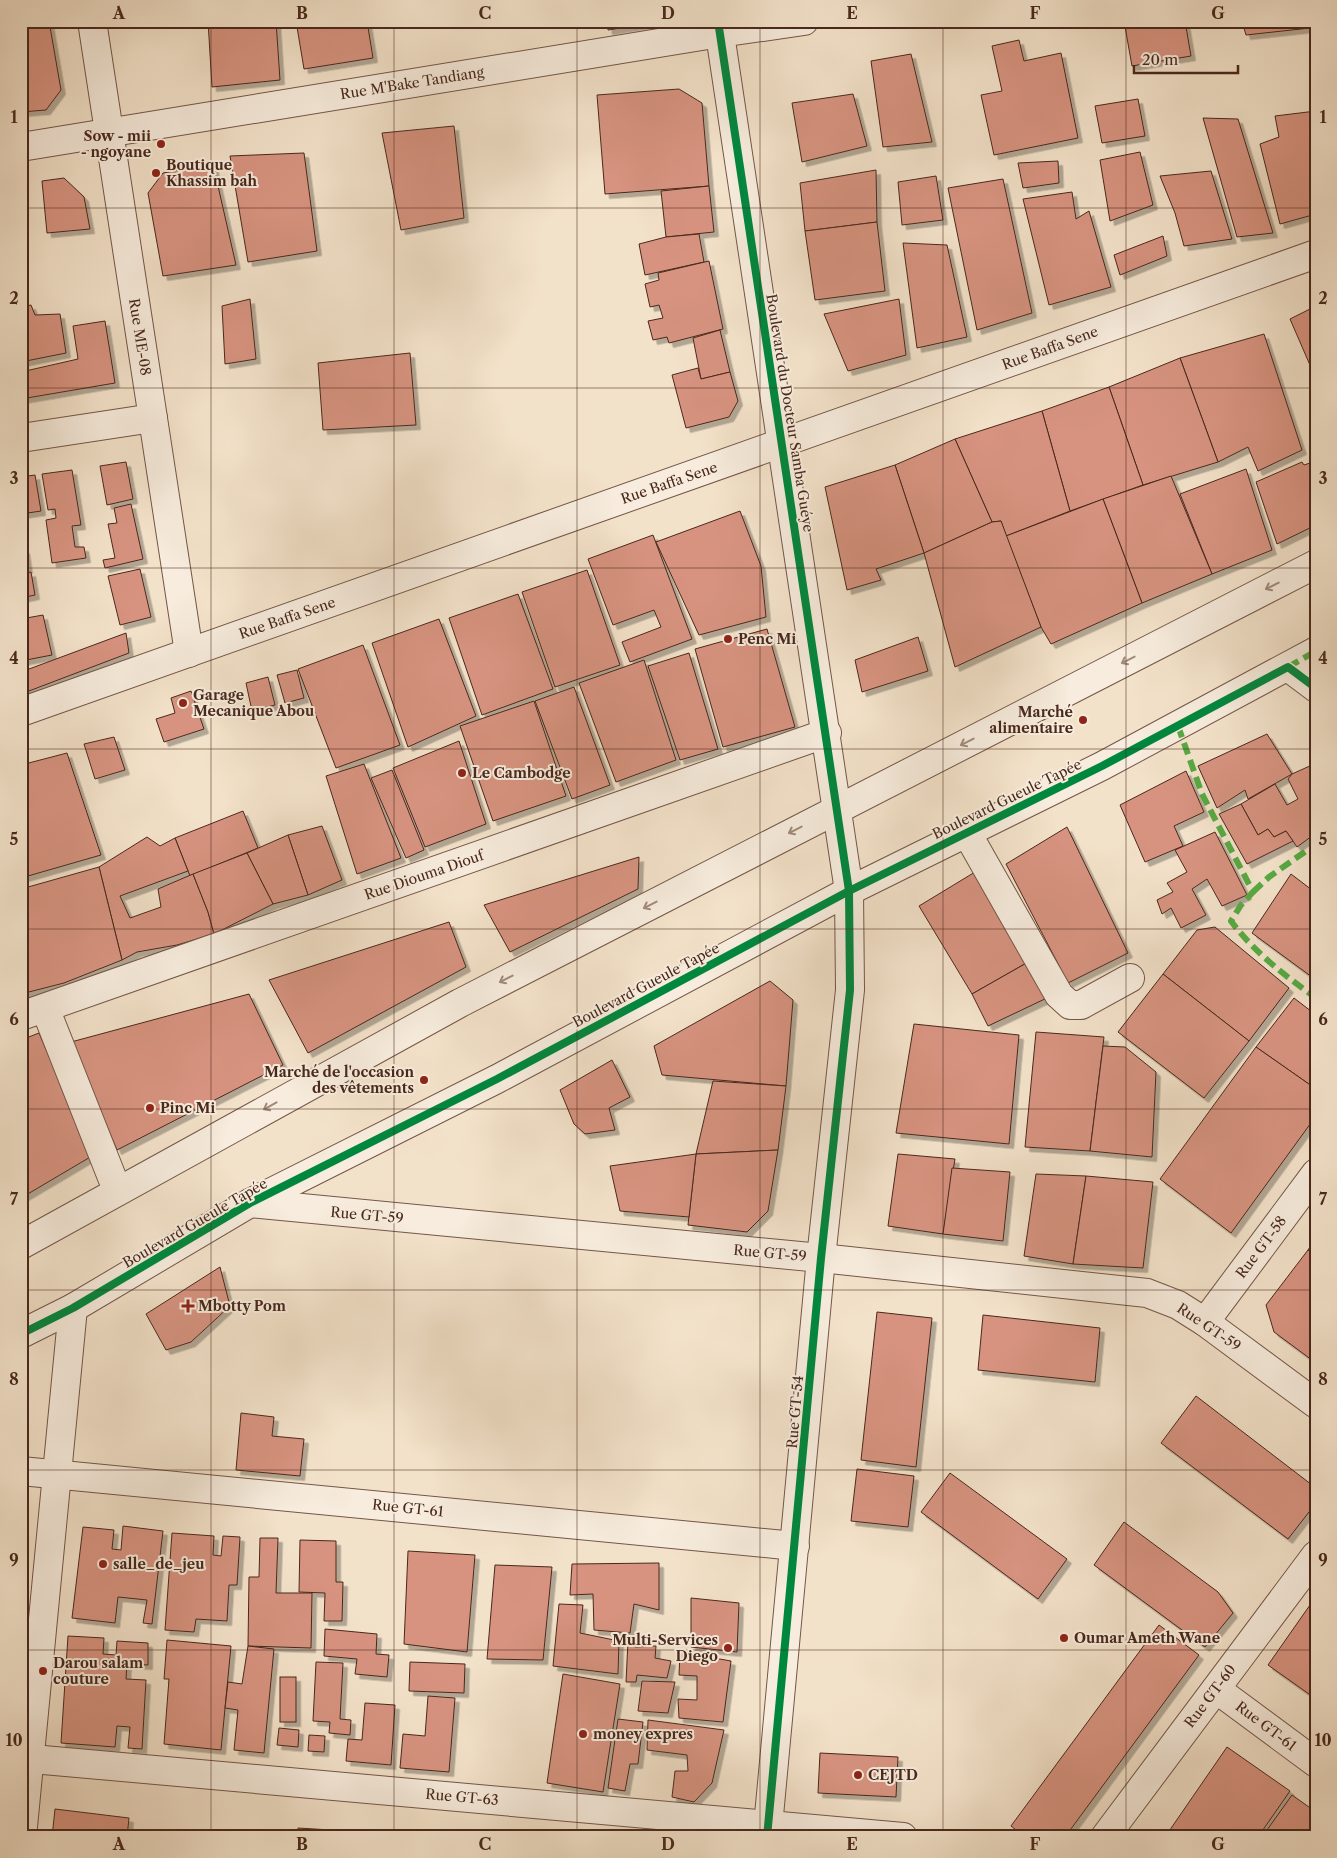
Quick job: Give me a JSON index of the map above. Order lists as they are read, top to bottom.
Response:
{
  "streets": {
    "street": [
      "Rue M'Bake Tandiang",
      "Rue ME-08",
      "Rue Baffa Sene",
      "Boulevard du Docteur Samba Guéye",
      "Boulevard Gueule Tapée",
      "Rue Diouma Diouf",
      "Rue GT-59",
      "Rue GT-58",
      "Rue GT-54",
      "Rue GT-61",
      "Rue GT-60",
      "Rue GT-63"
    ]
  },
  "crossings": [
    ["Rue M'Bake Tandiang", "Rue ME-08"],
    ["Rue M'Bake Tandiang", "Boulevard du Docteur Samba Guéye"],
    ["Rue ME-08", "Rue Baffa Sene"],
    ["Rue Baffa Sene", "Boulevard du Docteur Samba Guéye"],
    ["Boulevard du Docteur Samba Guéye", "Rue Diouma Diouf"],
    ["Boulevard Gueule Tapée", "Rue GT-59"],
    ["Boulevard Gueule Tapée", "Rue GT-54"],
    ["Rue GT-59", "Rue GT-58"],
    ["Rue GT-59", "Rue GT-54"],
    ["Rue GT-54", "Rue GT-61"],
    ["Rue GT-54", "Rue GT-63"],
    ["Rue GT-61", "Rue GT-60"]
  ],
  "places": {
    "other": [
      "Sow - mii - ngoyane",
      "Boutique Khassim bah",
      "Penc Mi",
      "Garage Mecanique Abou",
      "Marché alimentaire",
      "Le Cambodge",
      "Marché de l'occasion des vêtements",
      "Pinc Mi",
      "salle_de_jeu",
      "Oumar Ameth Wane",
      "Multi-Services Diego",
      "Darou salam couture",
      "money expres",
      "CEJTD"
    ],
    "health": ["Mbotty Pom"]
  },
  "scale_bar": "20 m",
  "grid": {
    "columns": [
      "A",
      "B",
      "C",
      "D",
      "E",
      "F",
      "G"
    ],
    "rows": [
      "1",
      "2",
      "3",
      "4",
      "5",
      "6",
      "7",
      "8",
      "9",
      "10"
    ]
  }
}
